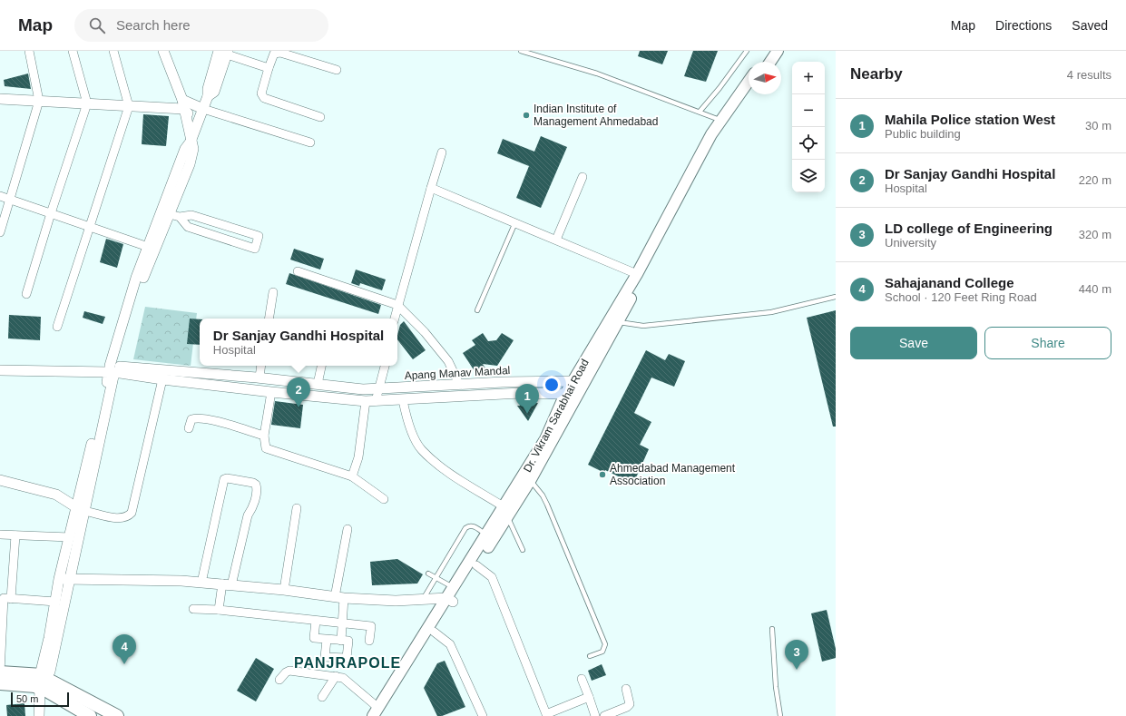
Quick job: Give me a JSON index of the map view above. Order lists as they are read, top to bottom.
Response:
{
  "streets": {
    "main road": ["Dr. Vikram Sarabhai Road"],
    "street": ["Apang Manav Mandal"]
  },
  "crossings": [
    ["Apang Manav Mandal", "Dr. Vikram Sarabhai Road"]
  ],
  "districts": ["PANJRAPOLE"],
  "places": ["Indian Institute of Management Ahmedabad", "Ahmedabad Management Association"],
  "scale_bar": "50 m",
  "north": "right",
  "page": {
    "header": "Map",
    "search": "Search here",
    "nav": ["Map", "Directions", "Saved"],
    "heading": ["Nearby", "4 results"],
    "map_buttons": ["+", "−"],
    "list": [
      {
        "mark": "1",
        "name": "Mahila Police station West",
        "note": "Public building",
        "value": "30 m"
      },
      {
        "mark": "2",
        "name": "Dr Sanjay Gandhi Hospital",
        "note": "Hospital",
        "value": "220 m"
      },
      {
        "mark": "3",
        "name": "LD college of Engineering",
        "note": "University",
        "value": "320 m"
      },
      {
        "mark": "4",
        "name": "Sahajanand College",
        "note": "School · 120 Feet Ring Road",
        "value": "440 m"
      }
    ],
    "buttons": ["Save", "Share"],
    "popup": ["Dr Sanjay Gandhi Hospital", "Hospital"],
    "pins": [
      "2",
      "1",
      "4",
      "3"
    ],
    "scale": "50 m"
  }
}
